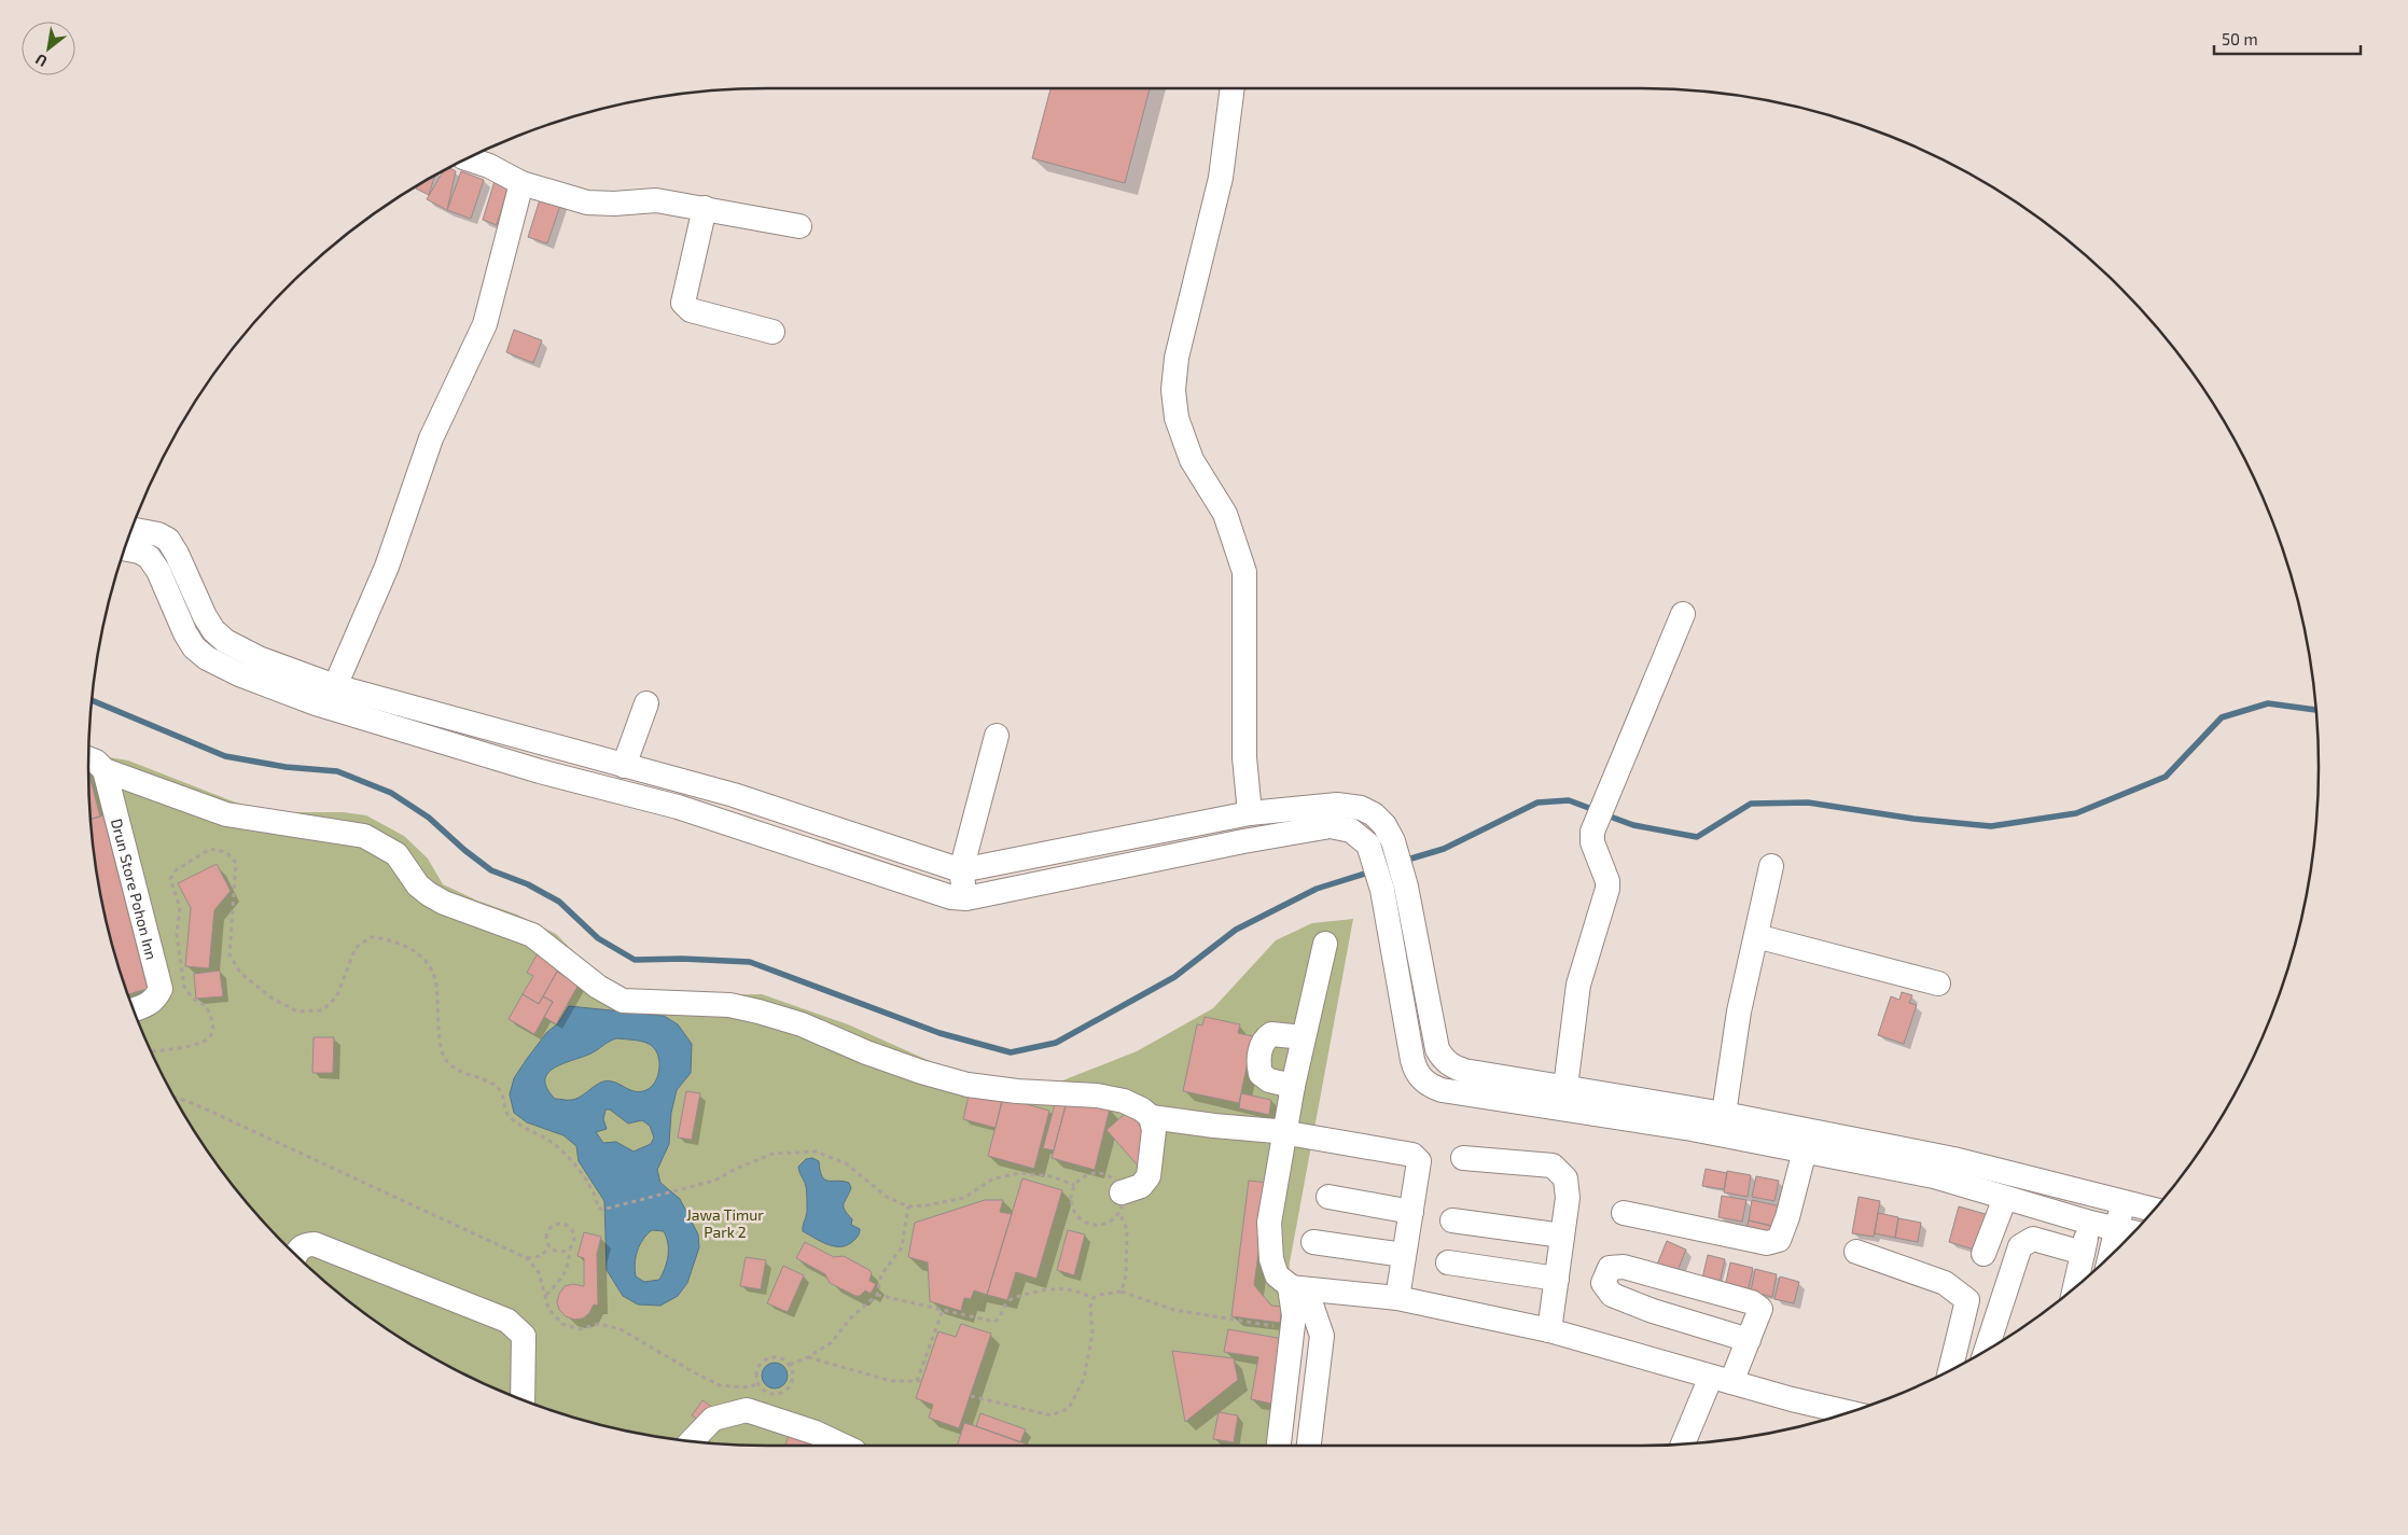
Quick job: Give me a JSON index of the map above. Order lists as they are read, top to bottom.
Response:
{
  "streets": {
    "street": ["Drun Store Pohon Inn"]
  },
  "parks": ["Jawa Timur Park 2"],
  "scale_bar": "50 m",
  "north": "bottom left"
}
